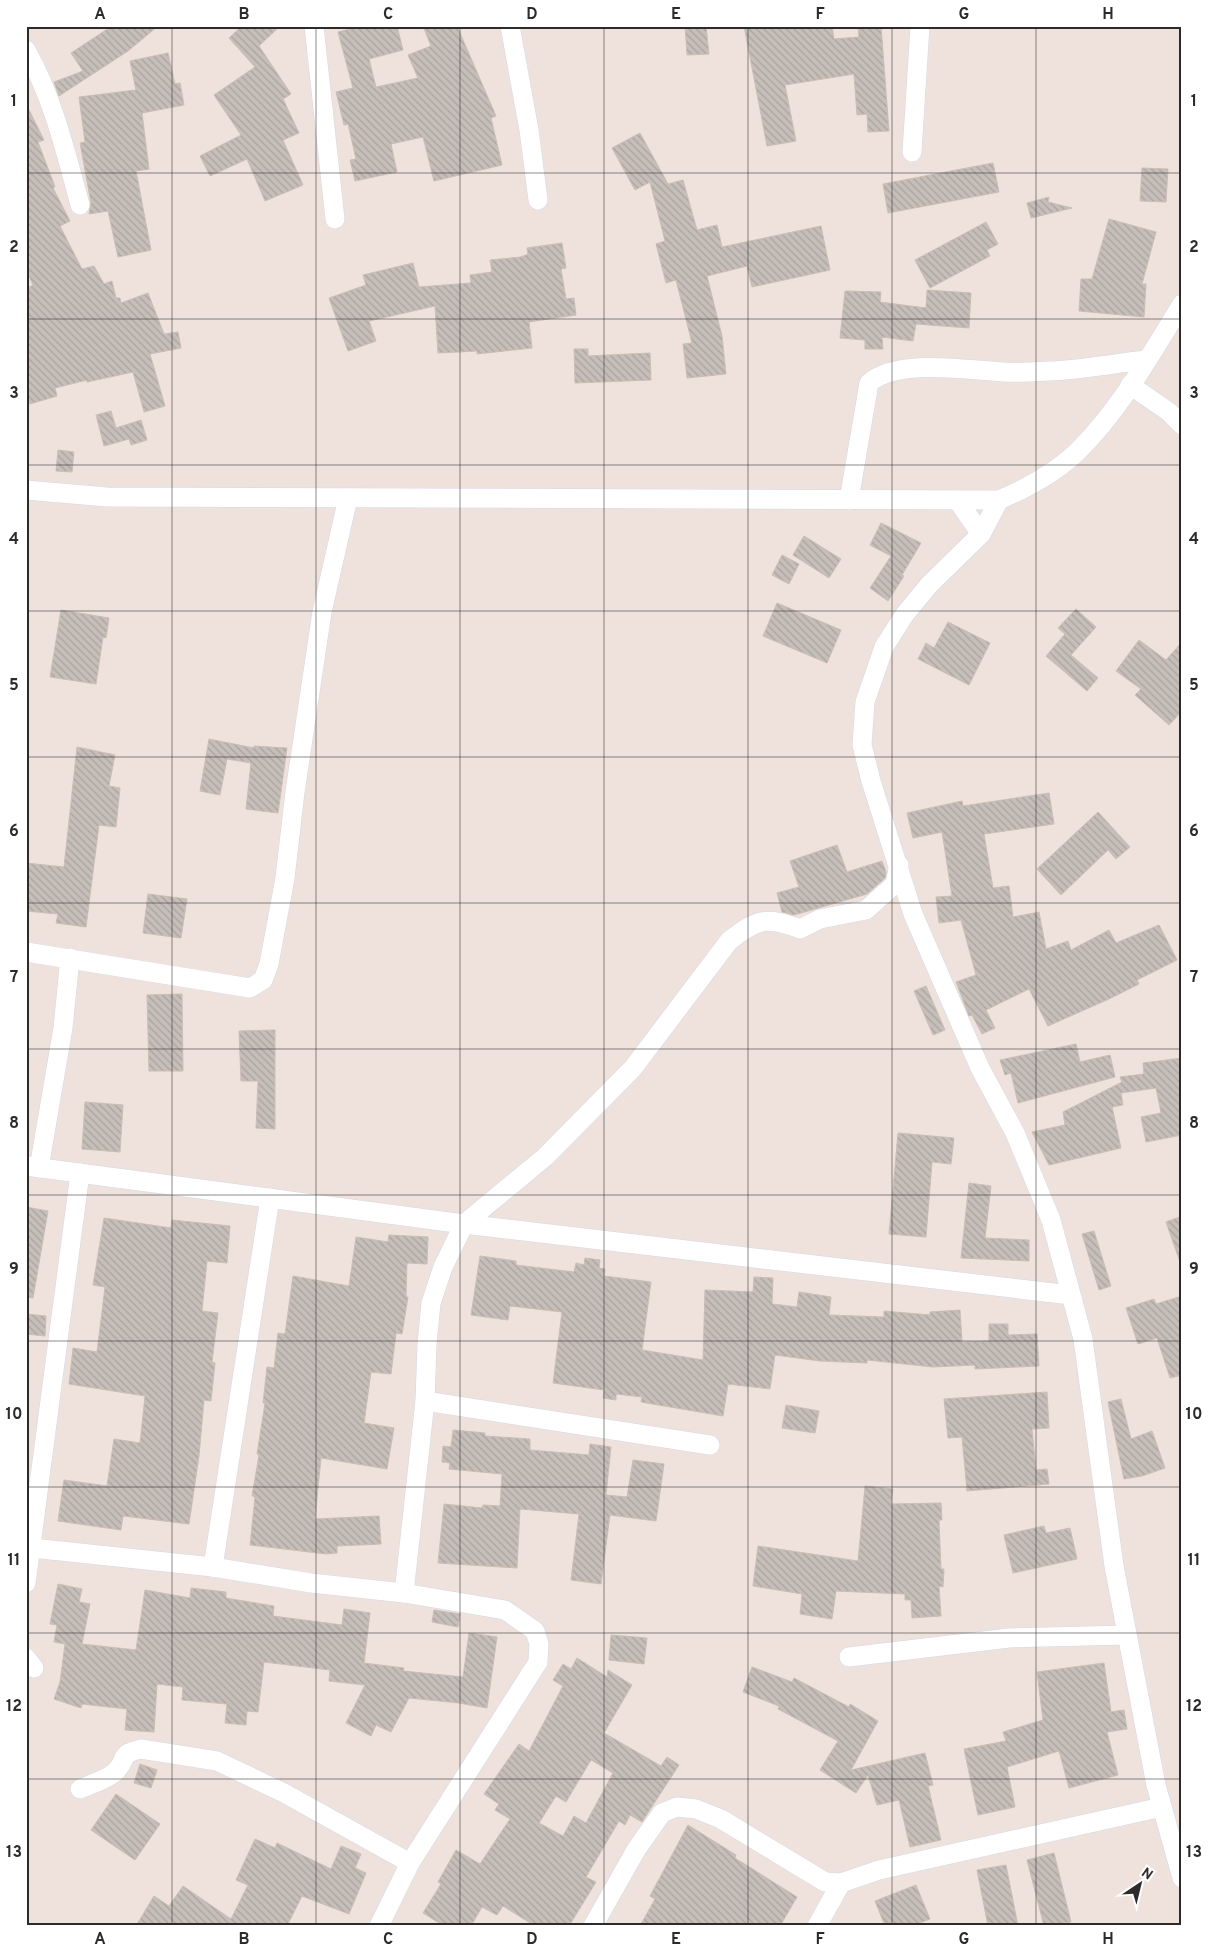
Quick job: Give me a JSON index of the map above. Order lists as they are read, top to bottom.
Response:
{
  "north": "top right",
  "grid": {
    "columns": [
      "A",
      "B",
      "C",
      "D",
      "E",
      "F",
      "G",
      "H"
    ],
    "rows": [
      "1",
      "2",
      "3",
      "4",
      "5",
      "6",
      "7",
      "8",
      "9",
      "10",
      "11",
      "12",
      "13"
    ]
  }
}
